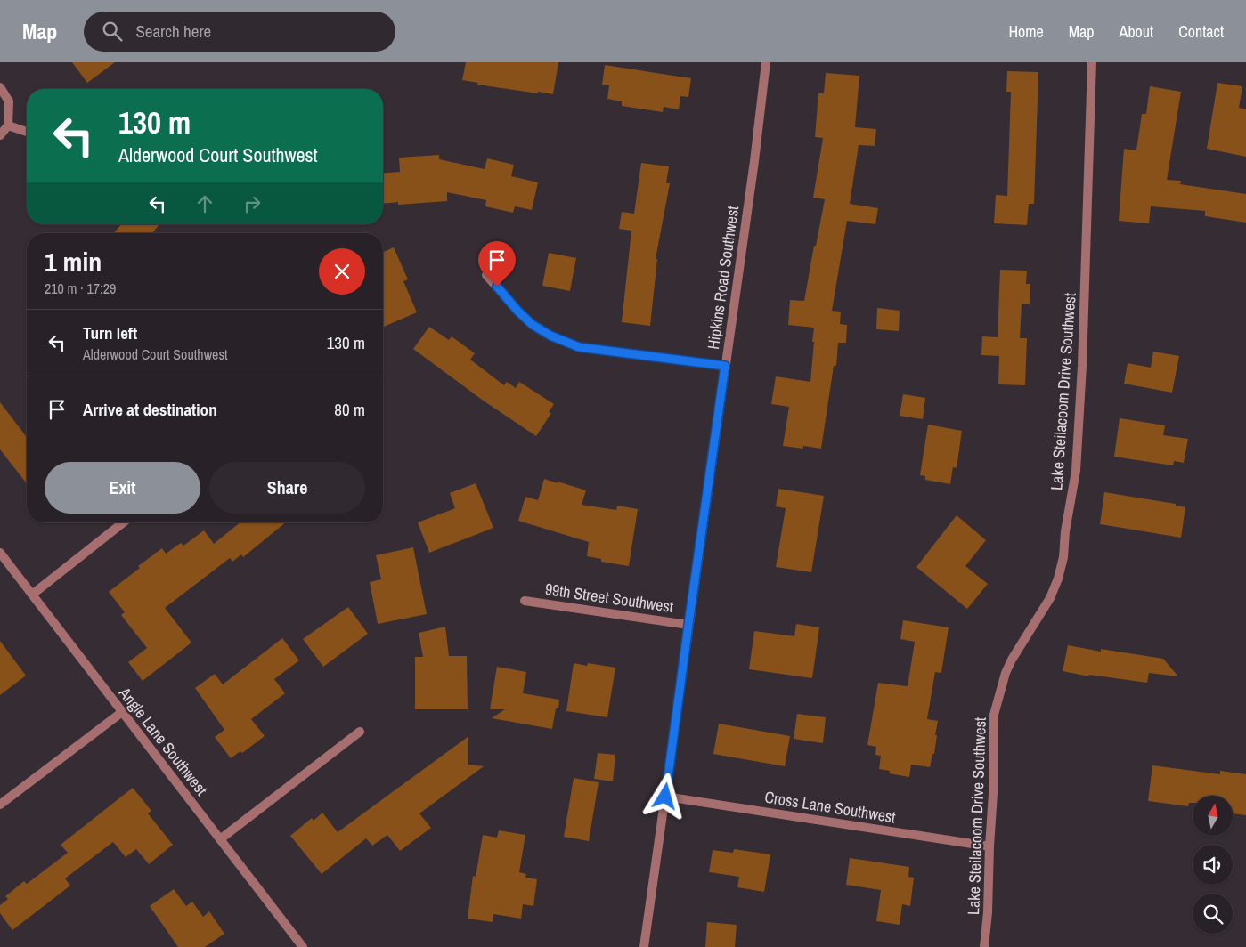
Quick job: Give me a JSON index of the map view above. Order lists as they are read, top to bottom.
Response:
{
  "streets": {
    "street": [
      "Hipkins Road Southwest",
      "Lake Steilacoom Drive Southwest",
      "99th Street Southwest",
      "Angle Lane Southwest",
      "Cross Lane Southwest"
    ]
  },
  "crossings": [
    ["Hipkins Road Southwest", "99th Street Southwest"],
    ["Hipkins Road Southwest", "Cross Lane Southwest"],
    ["Lake Steilacoom Drive Southwest", "Cross Lane Southwest"]
  ],
  "north": "top",
  "page": {
    "header": "Map",
    "search": "Search here",
    "nav": [
      "Home",
      "Map",
      "About",
      "Contact"
    ],
    "turn": ["130 m", "Alderwood Court Southwest"],
    "heading": ["1 min", "210 m · 17:29"],
    "list": [
      {
        "name": "Turn left",
        "note": "Alderwood Court Southwest",
        "value": "130 m"
      },
      {
        "name": "Arrive at destination",
        "value": "80 m"
      }
    ],
    "buttons": ["Exit", "Share"]
  }
}
